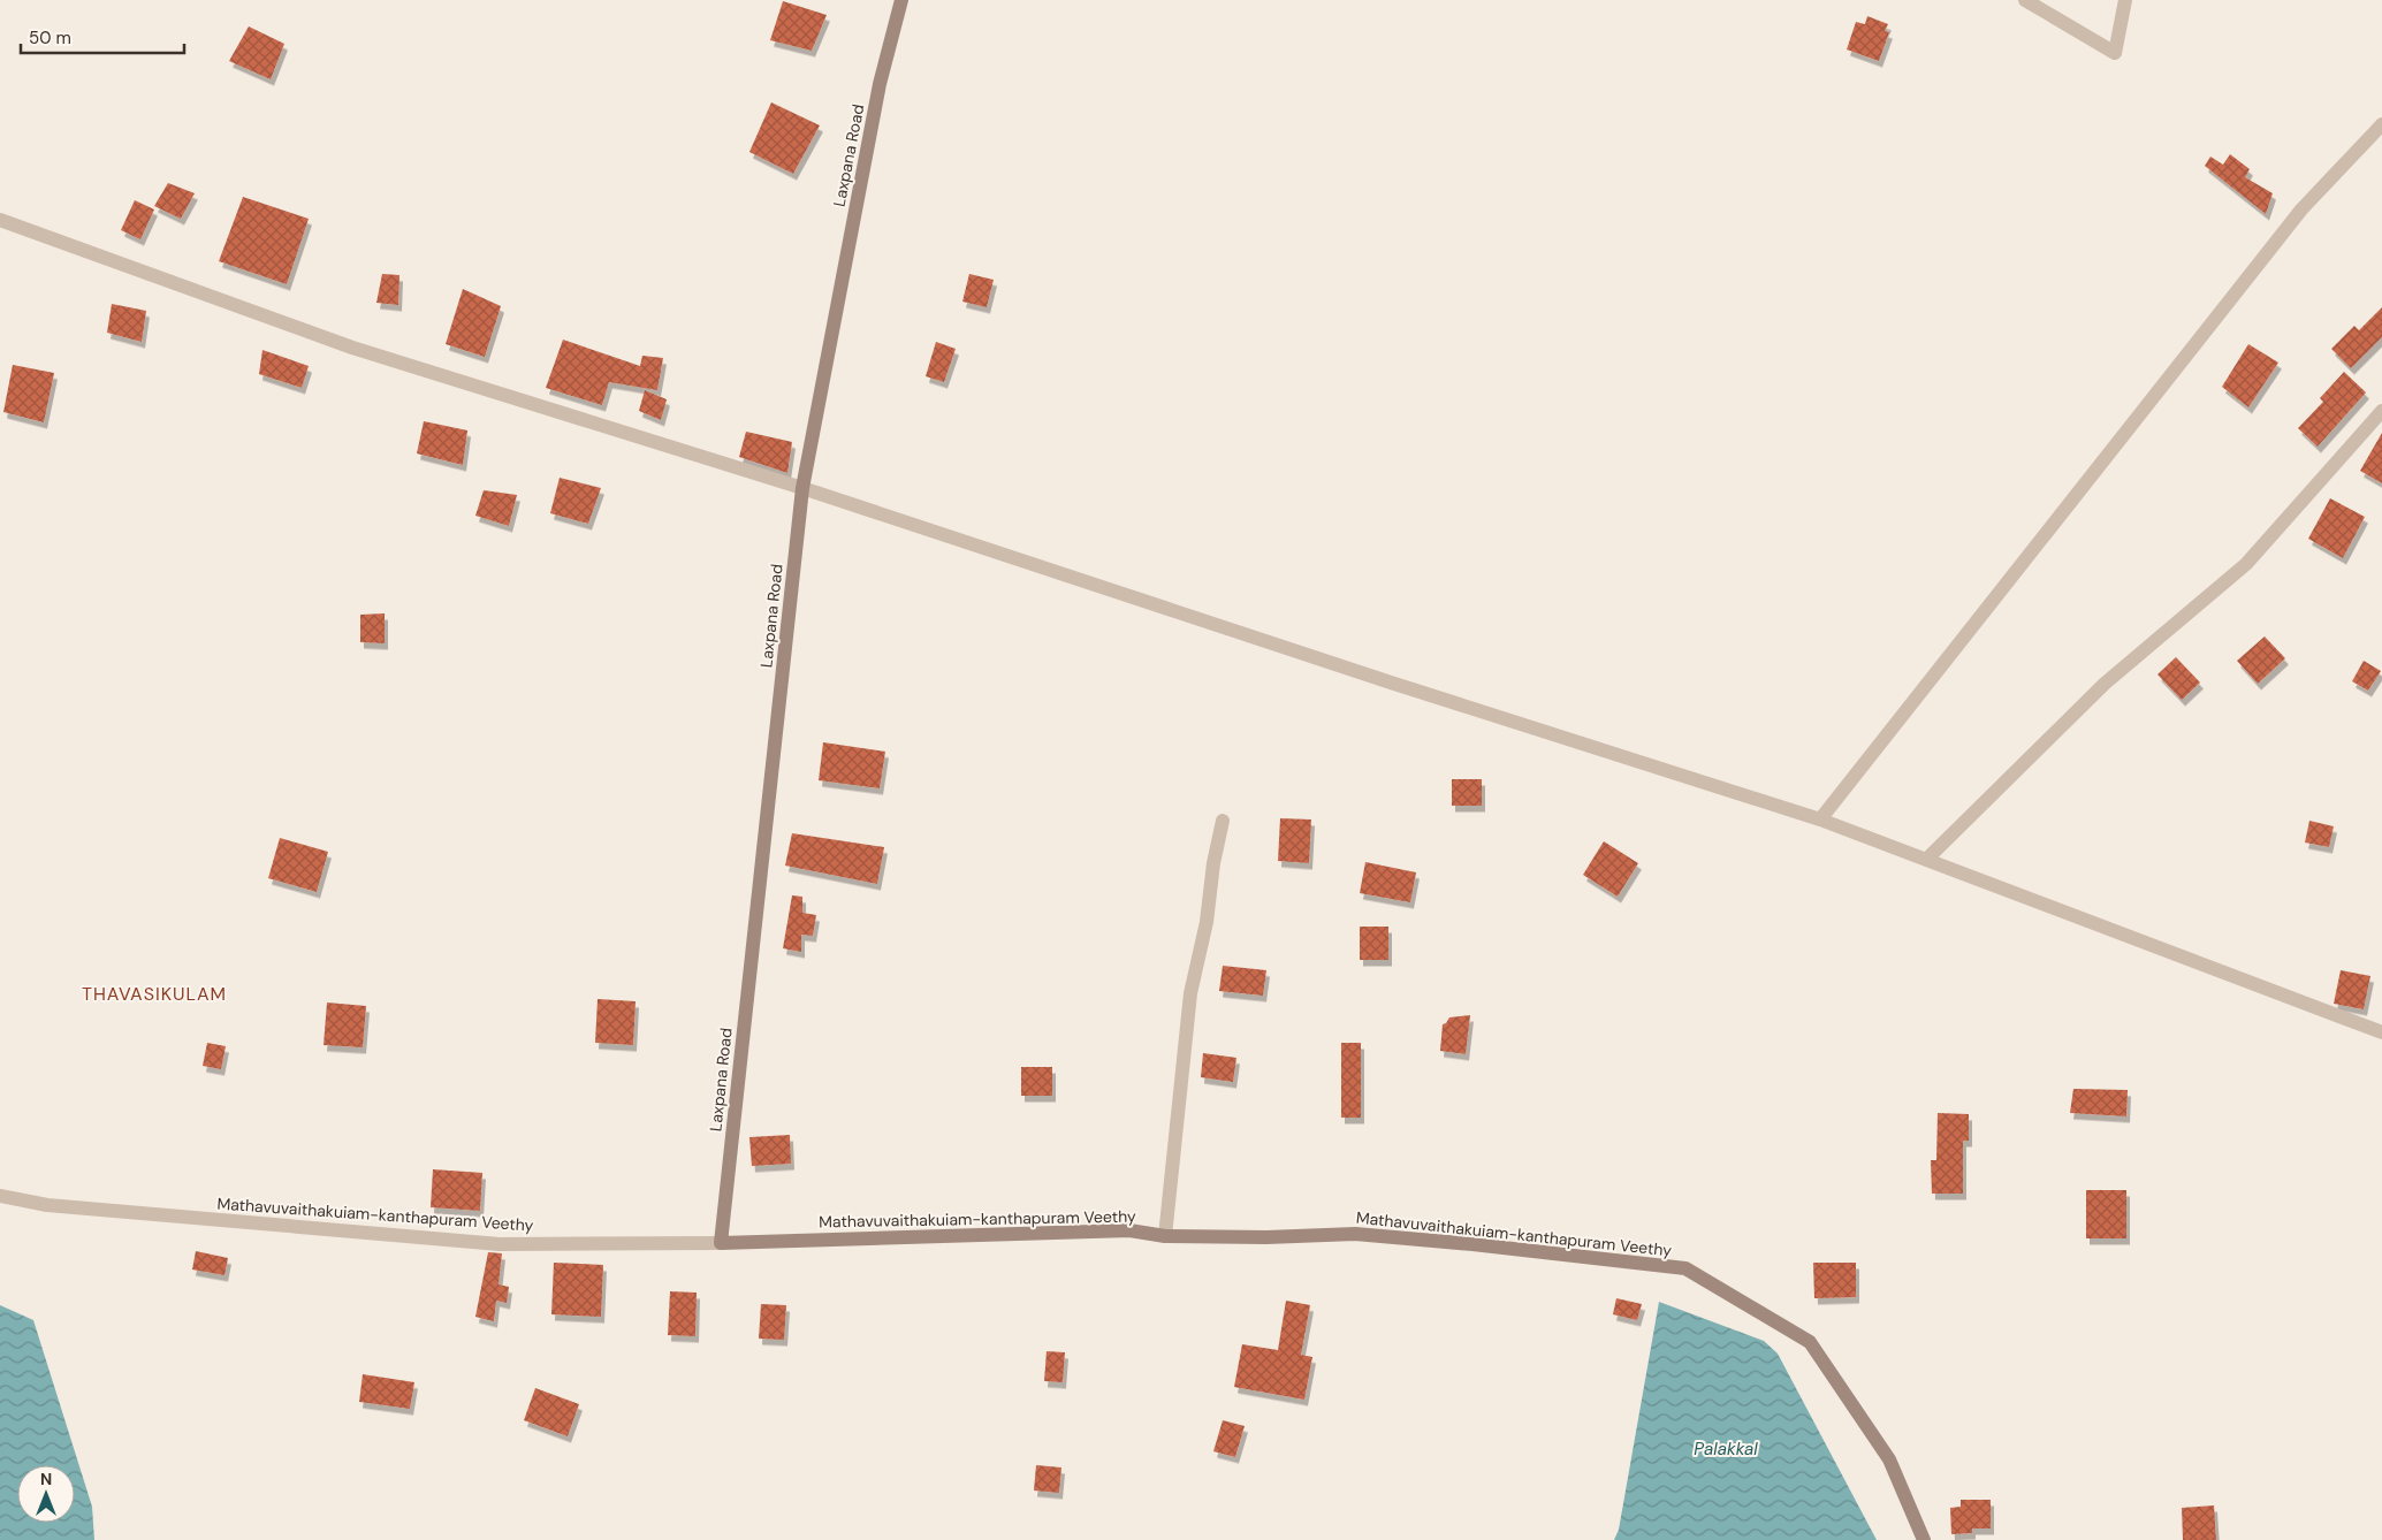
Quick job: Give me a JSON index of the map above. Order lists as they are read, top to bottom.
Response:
{
  "streets": {
    "street": ["Laxpana Road", "Mathavuvaithakuiam-kanthapuram Veethy"]
  },
  "crossings": [
    ["Laxpana Road", "Mathavuvaithakuiam-kanthapuram Veethy"]
  ],
  "districts": ["THAVASIKULAM"],
  "water": ["Palakkal"],
  "scale_bar": "50 m",
  "north": "top"
}
